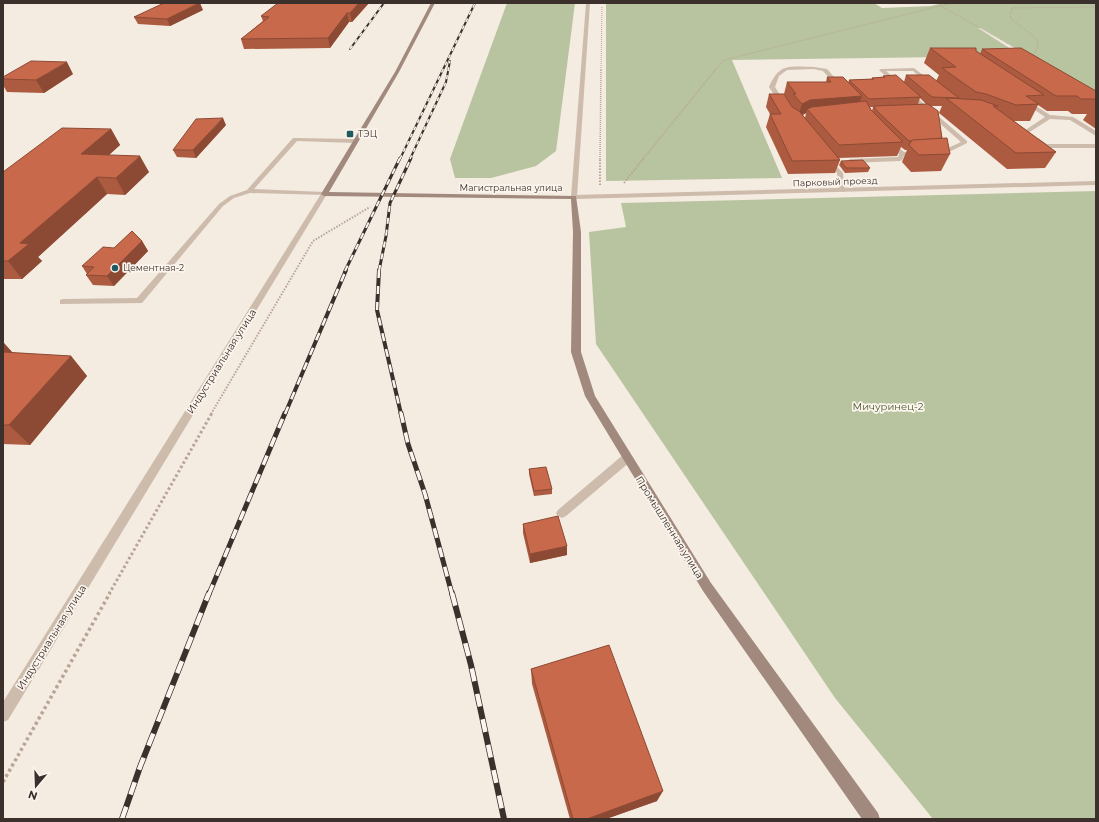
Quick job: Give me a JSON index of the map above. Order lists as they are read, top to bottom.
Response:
{
  "streets": {
    "main road": ["Магистральная улица", "Индустриальная улица", "Промышленная улица"],
    "street": ["Парковый проезд"]
  },
  "crossings": [
    ["Парковый проезд", "Магистральная улица"],
    ["Парковый проезд", "Промышленная улица"],
    ["Магистральная улица", "Индустриальная улица"],
    ["Магистральная улица", "Промышленная улица"]
  ],
  "parks": ["Мичуринец-2"],
  "places": {
    "transit": ["ТЭЦ"],
    "other": ["Цементная-2"]
  },
  "north": "bottom"
}
